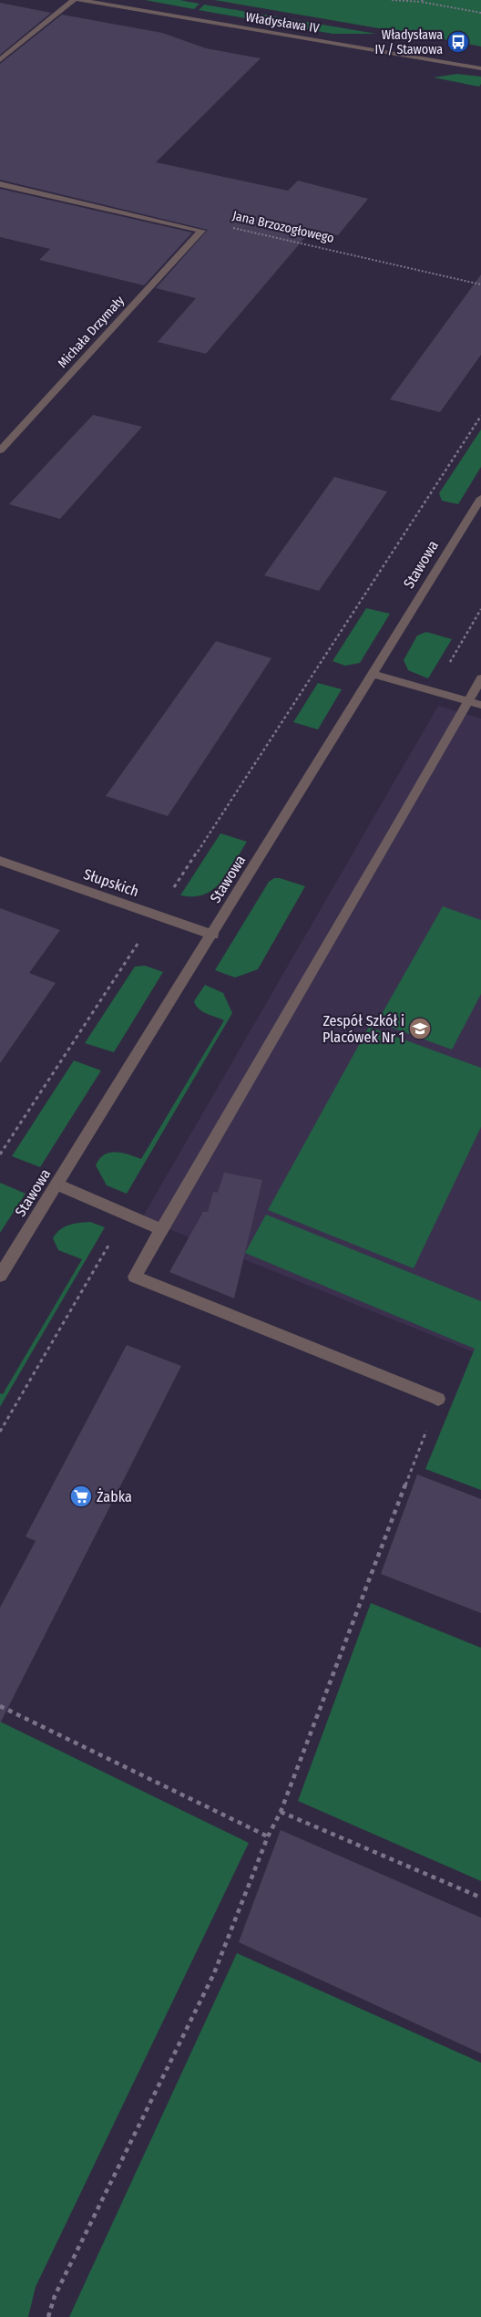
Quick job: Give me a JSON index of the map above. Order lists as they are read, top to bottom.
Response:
{
  "streets": {
    "street": [
      "Władysława IV",
      "Michała Drzymały",
      "Stawowa",
      "Słupskich"
    ],
    "path": ["Jana Brzozogłowego"]
  },
  "crossings": [
    ["Jana Brzozogłowego", "Michała Drzymały"],
    ["Stawowa", "Słupskich"]
  ],
  "places": {
    "bus stop": ["Władysława IV / Stawowa"],
    "school or university": ["Zespół Szkół i Placówek Nr 1"],
    "supermarket": ["Żabka"]
  }
}
